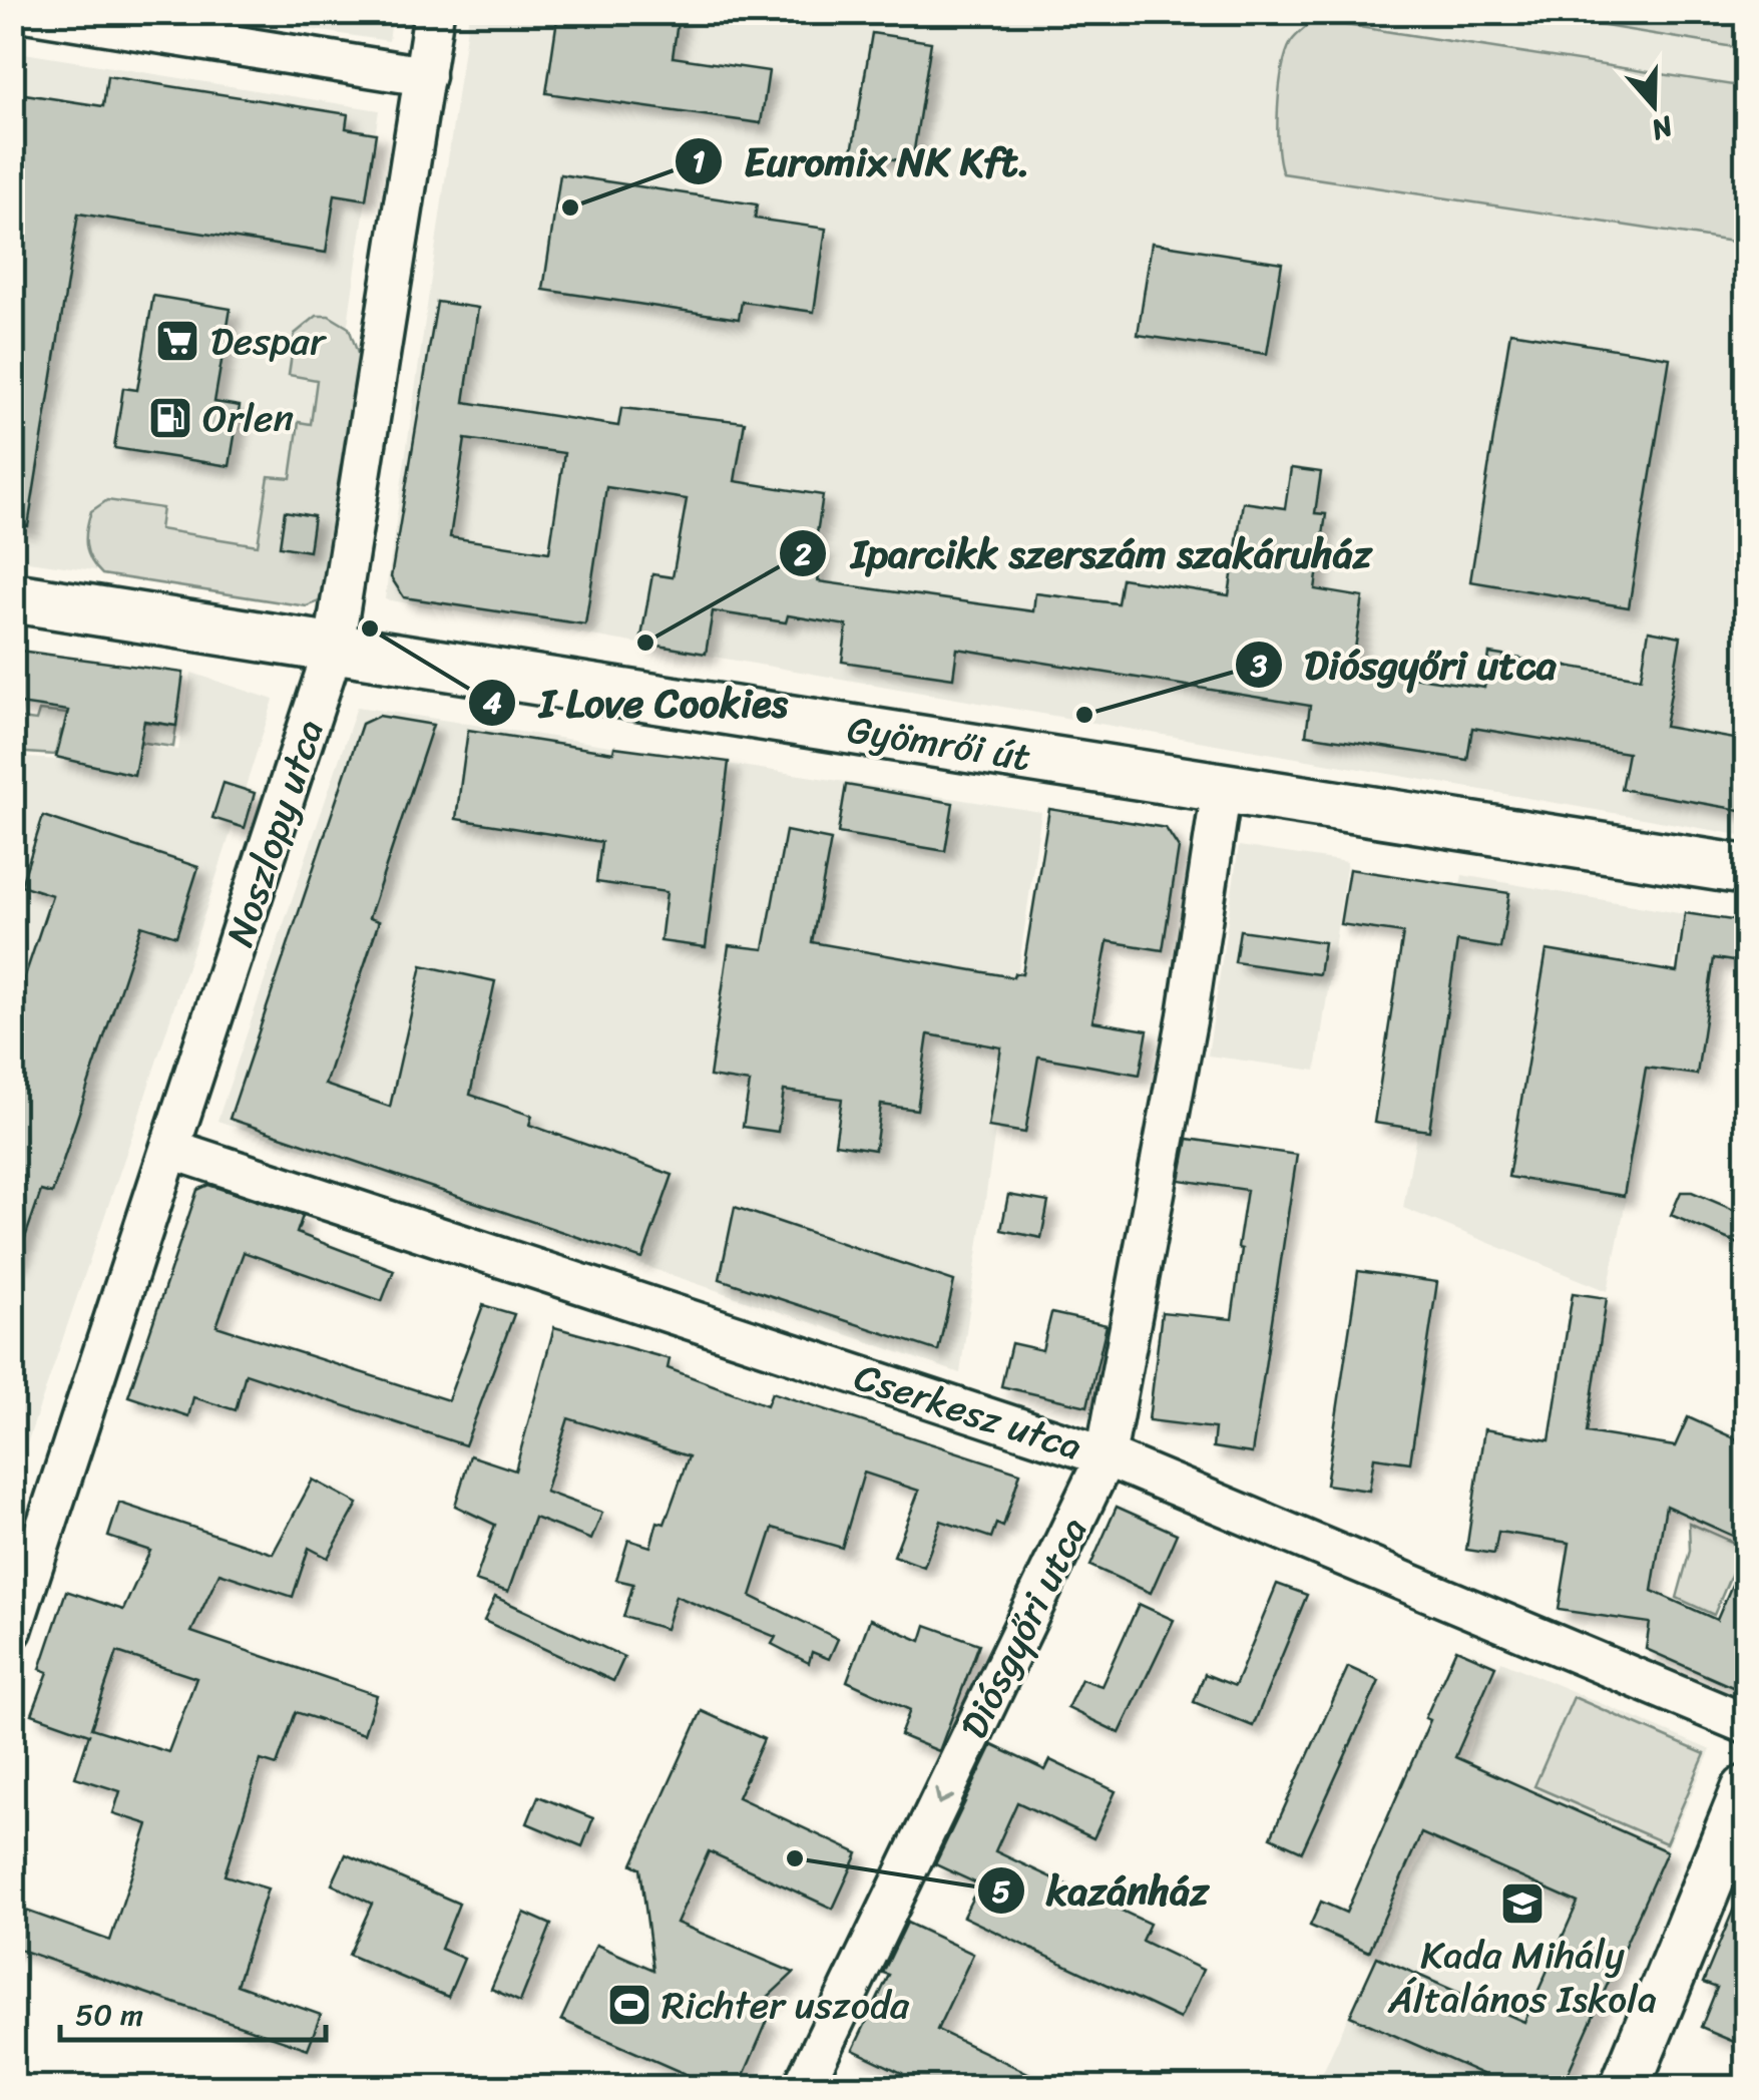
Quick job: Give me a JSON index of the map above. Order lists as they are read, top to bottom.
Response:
{
  "streets": {
    "street": [
      "Gyömrői út",
      "Noszlopy utca",
      "Cserkesz utca",
      "Diósgyőri utca"
    ]
  },
  "crossings": [
    ["Gyömrői út", "Noszlopy utca"],
    ["Gyömrői út", "Diósgyőri utca"],
    ["Noszlopy utca", "Cserkesz utca"],
    ["Cserkesz utca", "Diósgyőri utca"]
  ],
  "one_way": ["Diósgyőri utca"],
  "places": {
    "other": [
      "Euromix NK Kft.",
      "I Love Cookies",
      "Iparcikk szerszám szakáruház",
      "Diósgyőri utca",
      "kazánház"
    ],
    "supermarket": ["Despar"],
    "fuel station": ["Orlen"],
    "school or university": ["Kada Mihály Általános Iskola"],
    "sports": ["Richter uszoda"]
  },
  "scale_bar": "50 m",
  "north": "bottom"
}
